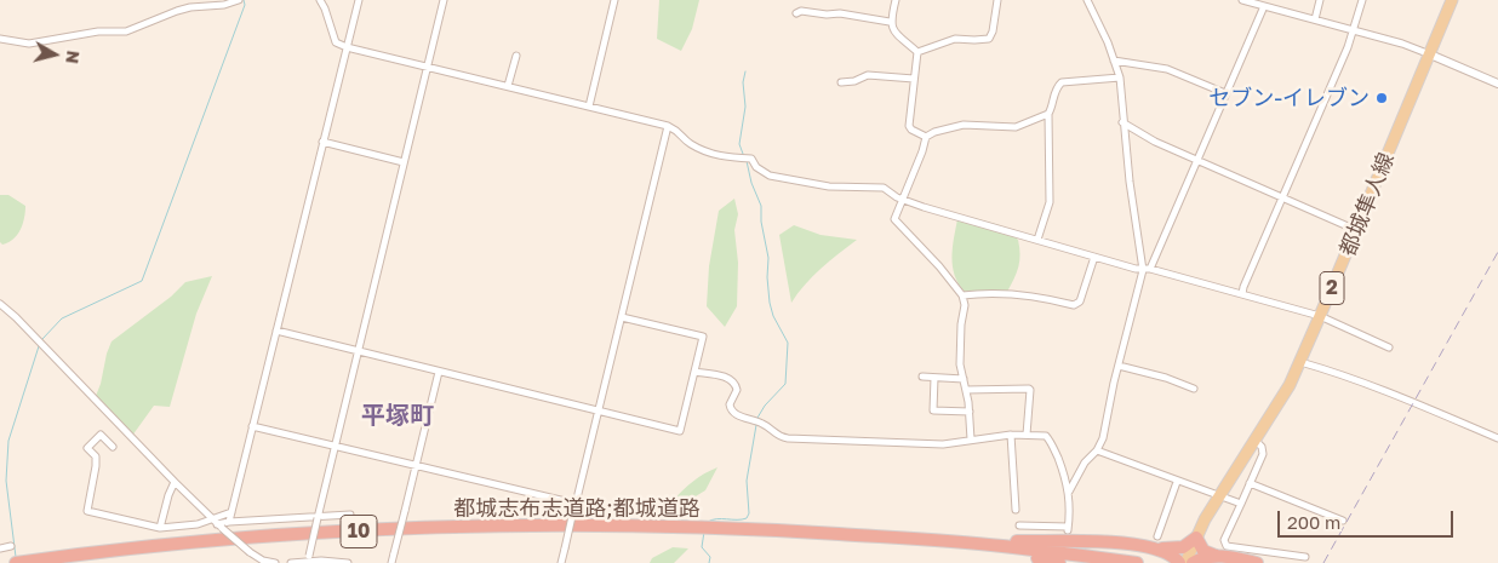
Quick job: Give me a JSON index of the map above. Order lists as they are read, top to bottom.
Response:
{
  "streets": {
    "highway": ["都城志布志道路;都城道路", "10"],
    "main road": ["都城隼人線", "2"]
  },
  "crossings": [
    ["都城志布志道路;都城道路", "10"]
  ],
  "districts": ["平塚町"],
  "places": ["セブン-イレブン"],
  "scale_bar": "200 m",
  "north": "right"
}
